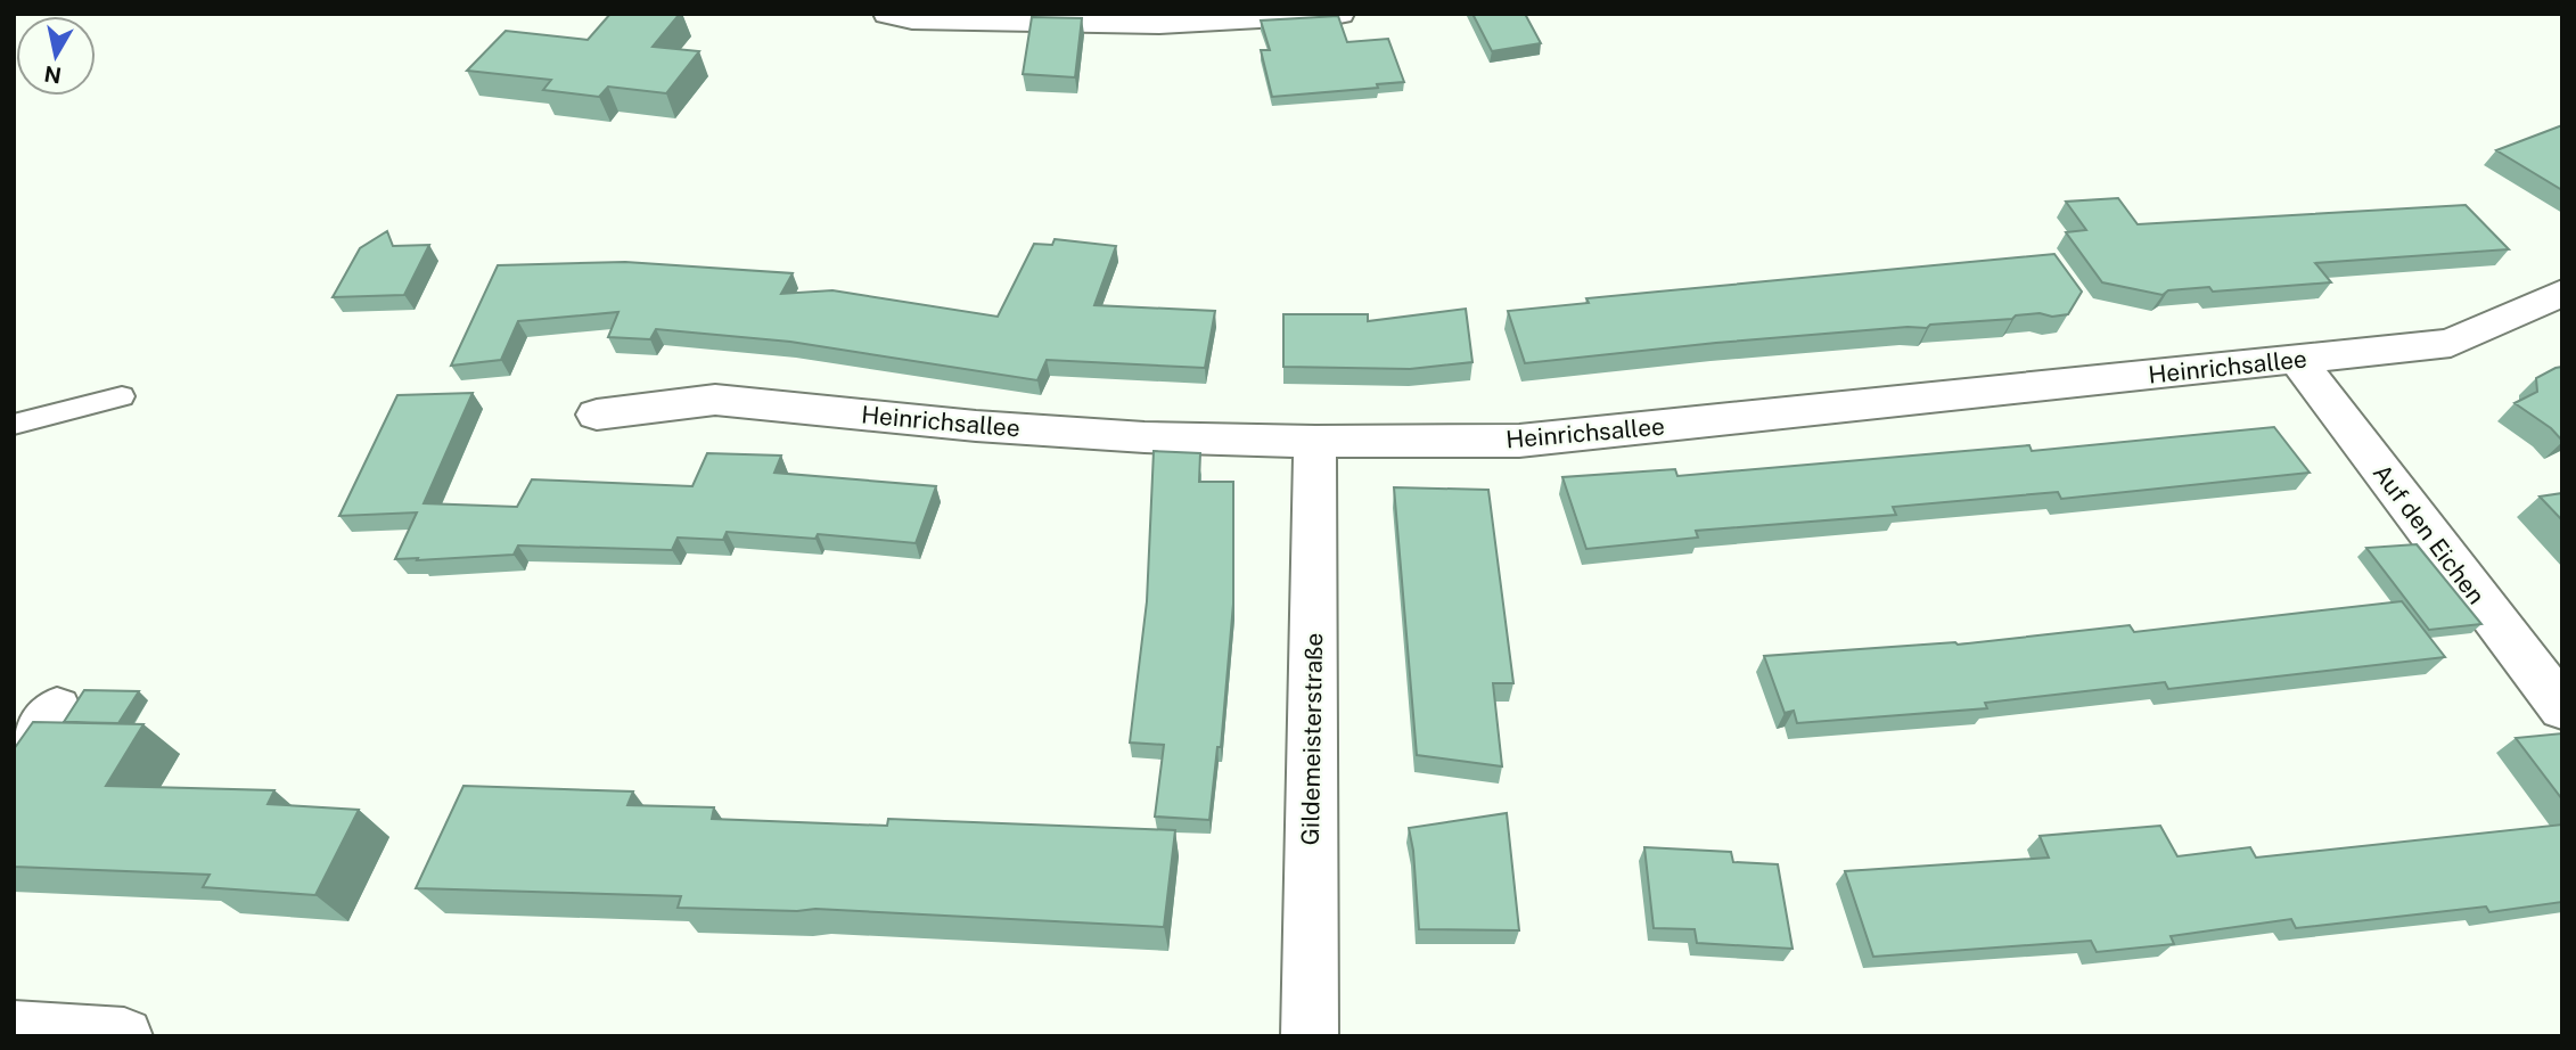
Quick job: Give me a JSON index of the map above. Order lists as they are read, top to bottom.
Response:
{
  "streets": {
    "street": ["Heinrichsallee", "Auf den Eichen", "Gildemeisterstraße"]
  },
  "crossings": [
    ["Heinrichsallee", "Auf den Eichen"],
    ["Heinrichsallee", "Gildemeisterstraße"]
  ],
  "north": "bottom"
}
